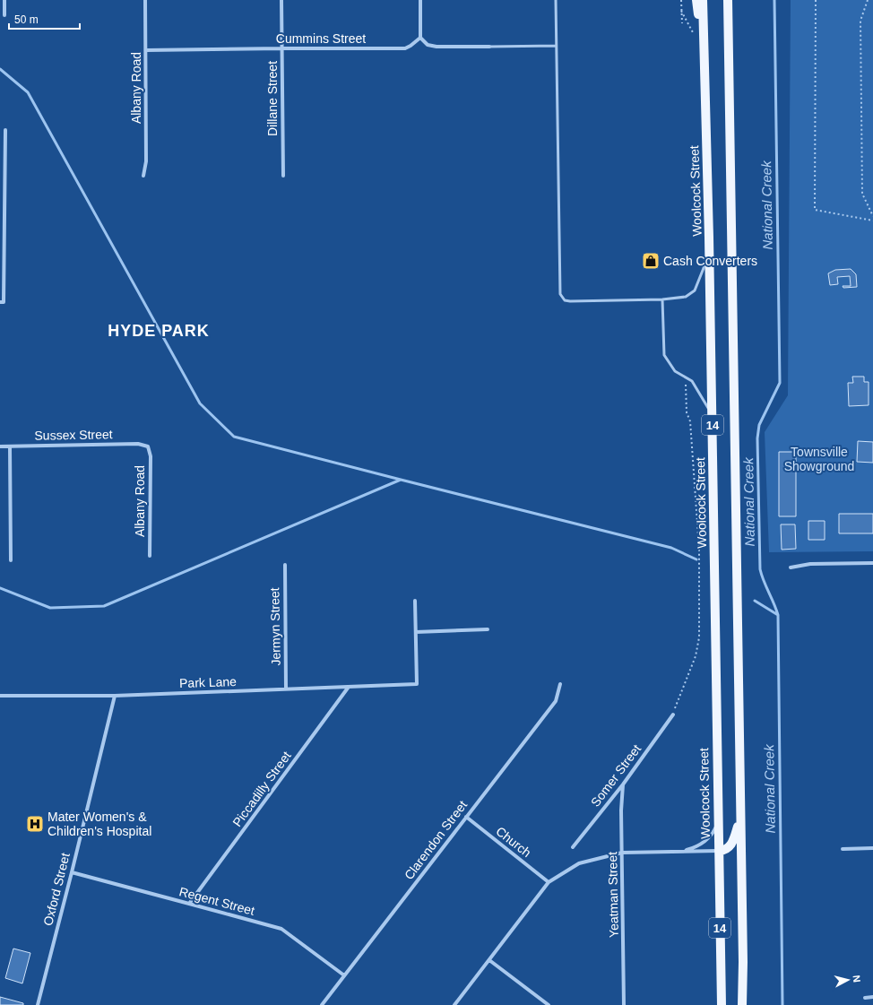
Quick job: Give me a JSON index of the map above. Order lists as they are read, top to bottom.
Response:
{
  "streets": {
    "main road": ["Woolcock Street", "14"],
    "street": [
      "Cummins Street",
      "Albany Road",
      "Dillane Street",
      "Sussex Street",
      "Jermyn Street",
      "Park Lane",
      "Somer Street",
      "Piccadilly Street",
      "Clarendon Street",
      "Church",
      "Oxford Street",
      "Yeatman Street",
      "Regent Street"
    ]
  },
  "crossings": [
    ["Cummins Street", "Albany Road"],
    ["Cummins Street", "Dillane Street"],
    ["Albany Road", "Sussex Street"],
    ["Jermyn Street", "Park Lane"],
    ["Park Lane", "Piccadilly Street"],
    ["Park Lane", "Oxford Street"],
    ["Somer Street", "Yeatman Street"],
    ["Piccadilly Street", "Regent Street"],
    ["Clarendon Street", "Church"],
    ["Clarendon Street", "Regent Street"],
    ["Oxford Street", "Regent Street"]
  ],
  "districts": ["HYDE PARK"],
  "water": ["National Creek"],
  "parks": ["Townsville Showground"],
  "places": {
    "shop": ["Cash Converters"],
    "hospital": ["Mater Women's & Children's Hospital"]
  },
  "scale_bar": "50 m",
  "north": "right"
}
